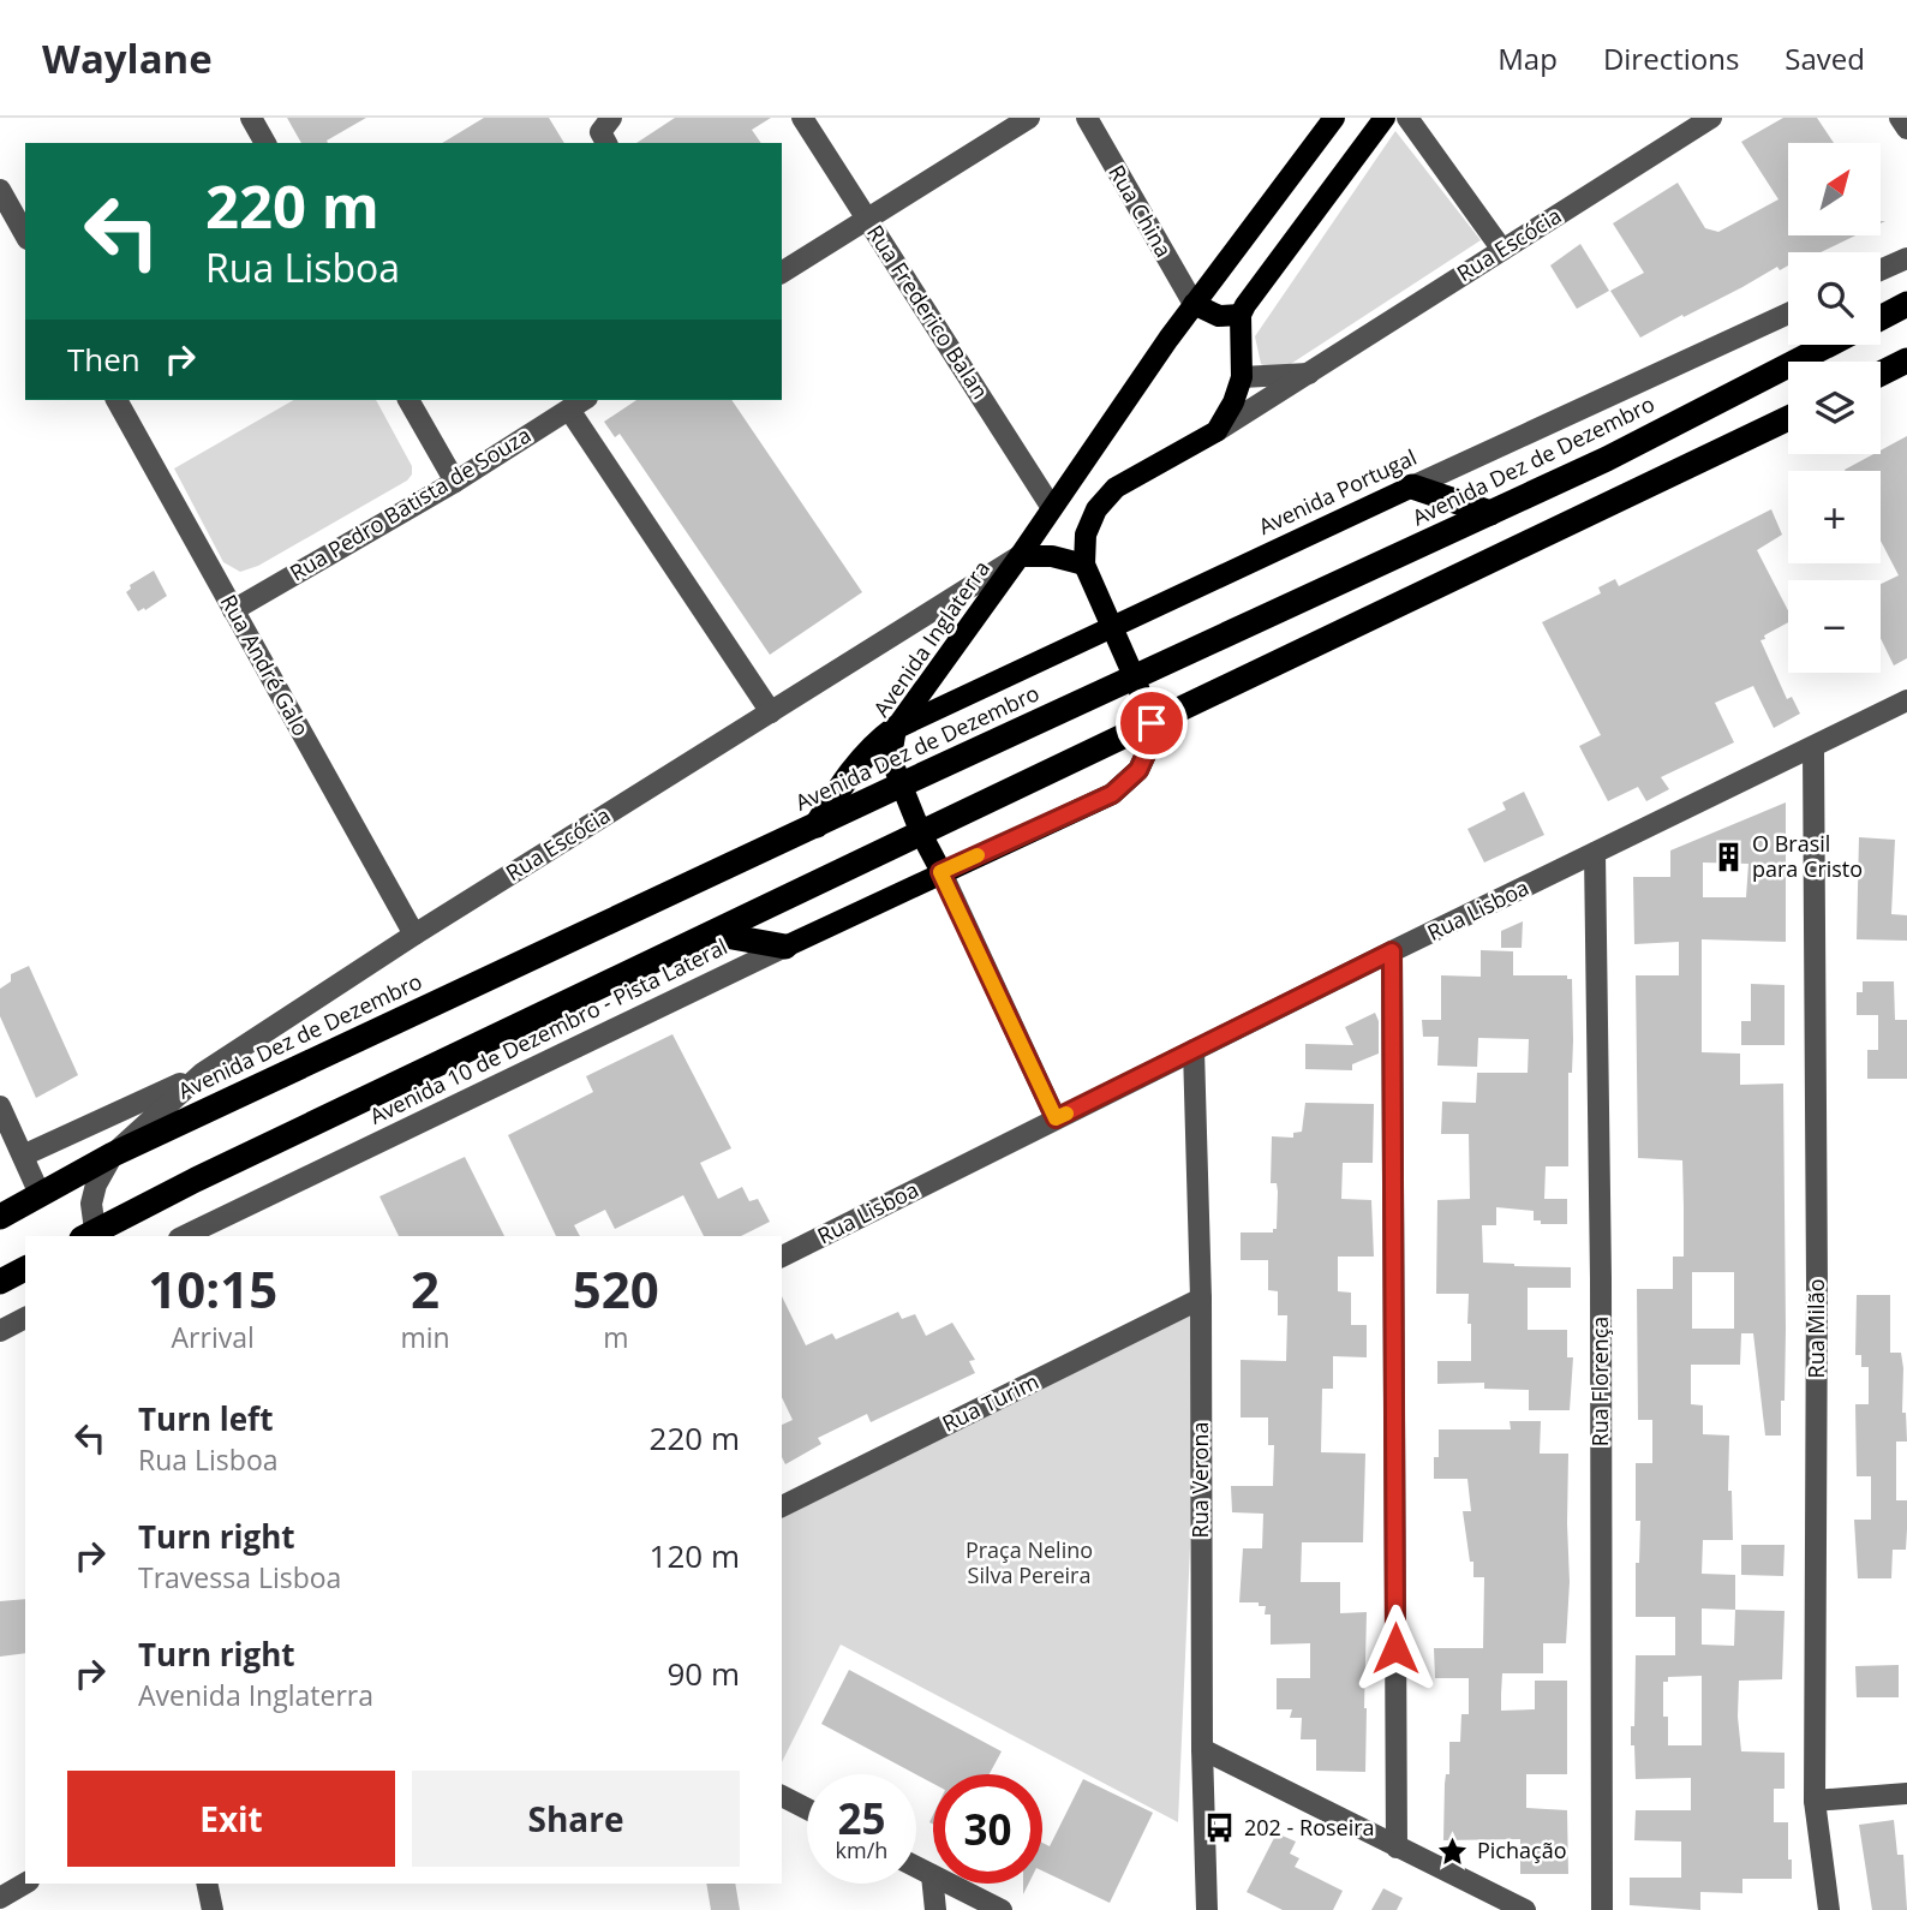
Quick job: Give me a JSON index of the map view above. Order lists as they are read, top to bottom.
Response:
{
  "streets": {
    "highway": ["Avenida Dez de Dezembro"],
    "main road": ["Avenida Portugal", "Avenida Inglaterra", "Avenida 10 de Dezembro - Pista Lateral"],
    "street": [
      "Rua China",
      "Rua Escócia",
      "Rua Frederico Balan",
      "Rua Pedro Batista de Souza",
      "Rua André Galo",
      "Rua Lisboa",
      "Rua Milão",
      "Rua Florença",
      "Rua Turim",
      "Rua Verona"
    ]
  },
  "crossings": [
    ["Rua China", "Avenida Inglaterra"],
    ["Rua Escócia", "Avenida Dez de Dezembro"],
    ["Rua Escócia", "Avenida Inglaterra"],
    ["Rua Escócia", "Rua André Galo"],
    ["Rua Frederico Balan", "Avenida Inglaterra"],
    ["Avenida Dez de Dezembro", "Avenida Inglaterra"],
    ["Avenida Portugal", "Avenida Inglaterra"],
    ["Rua Pedro Batista de Souza", "Rua André Galo"],
    ["Avenida Inglaterra", "Avenida 10 de Dezembro - Pista Lateral"],
    ["Rua Lisboa", "Rua Milão"],
    ["Rua Lisboa", "Rua Florença"],
    ["Rua Lisboa", "Rua Verona"],
    ["Rua Turim", "Rua Verona"]
  ],
  "parks": ["Praça Nelino Silva Pereira"],
  "places": {
    "building": ["O Brasil para Cristo"],
    "bus stop": ["202 - Roseira"],
    "place": ["Pichação"]
  },
  "north": "top right",
  "page": {
    "header": "Waylane",
    "nav": ["Map", "Directions", "Saved"],
    "map_buttons": ["+", "−"],
    "turn": ["220 m", "Rua Lisboa"],
    "then": "Then",
    "eta": [
      "10:15",
      "Arrival",
      "2",
      "min",
      "520",
      "m"
    ],
    "list": [
      {
        "name": "Turn left",
        "note": "Rua Lisboa",
        "value": "220 m"
      },
      {
        "name": "Turn right",
        "note": "Travessa Lisboa",
        "value": "120 m"
      },
      {
        "name": "Turn right",
        "note": "Avenida Inglaterra",
        "value": "90 m"
      }
    ],
    "buttons": ["Exit", "Share"],
    "speed": "25 km/h",
    "limit": "30"
  }
}
